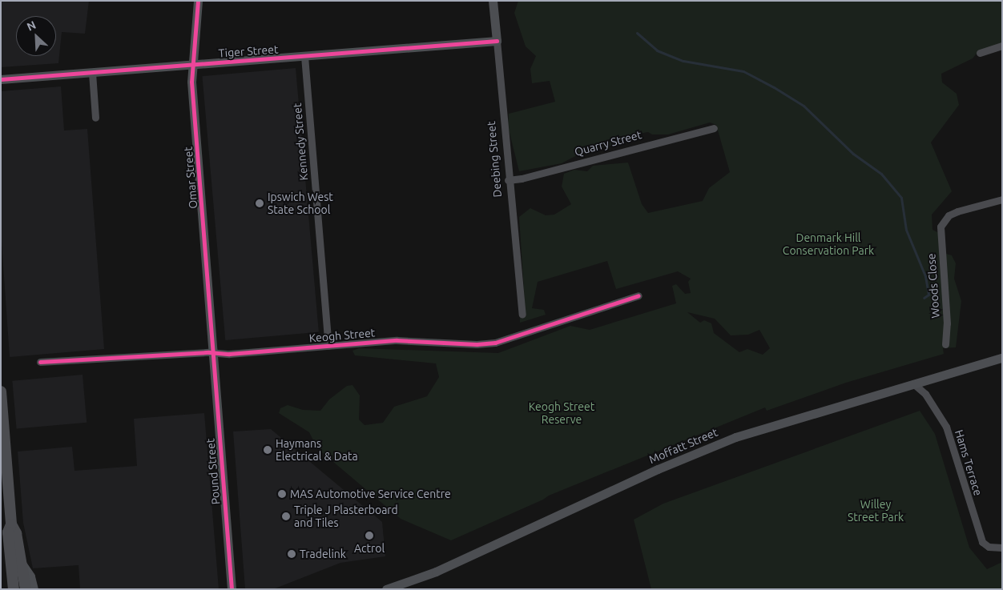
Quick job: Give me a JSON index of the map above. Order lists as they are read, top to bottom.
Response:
{
  "streets": {
    "street": [
      "Tiger Street",
      "Kennedy Street",
      "Quarry Street",
      "Deebing Street",
      "Omar Street",
      "Woods Close",
      "Keogh Street",
      "Moffatt Street",
      "Hams Terrace",
      "Pound Street"
    ]
  },
  "crossings": [
    ["Tiger Street", "Kennedy Street"],
    ["Tiger Street", "Deebing Street"],
    ["Tiger Street", "Omar Street"],
    ["Kennedy Street", "Keogh Street"],
    ["Quarry Street", "Deebing Street"],
    ["Omar Street", "Keogh Street"],
    ["Omar Street", "Pound Street"],
    ["Keogh Street", "Pound Street"],
    ["Moffatt Street", "Hams Terrace"]
  ],
  "parks": ["Denmark Hill Conservation Park", "Keogh Street Reserve", "Willey Street Park"],
  "places": [
    "Ipswich West State School",
    "Haymans Electrical & Data",
    "MAS Automotive Service Centre",
    "Triple J Plasterboard and Tiles",
    "Actrol",
    "Tradelink"
  ],
  "north": "top left"
}
